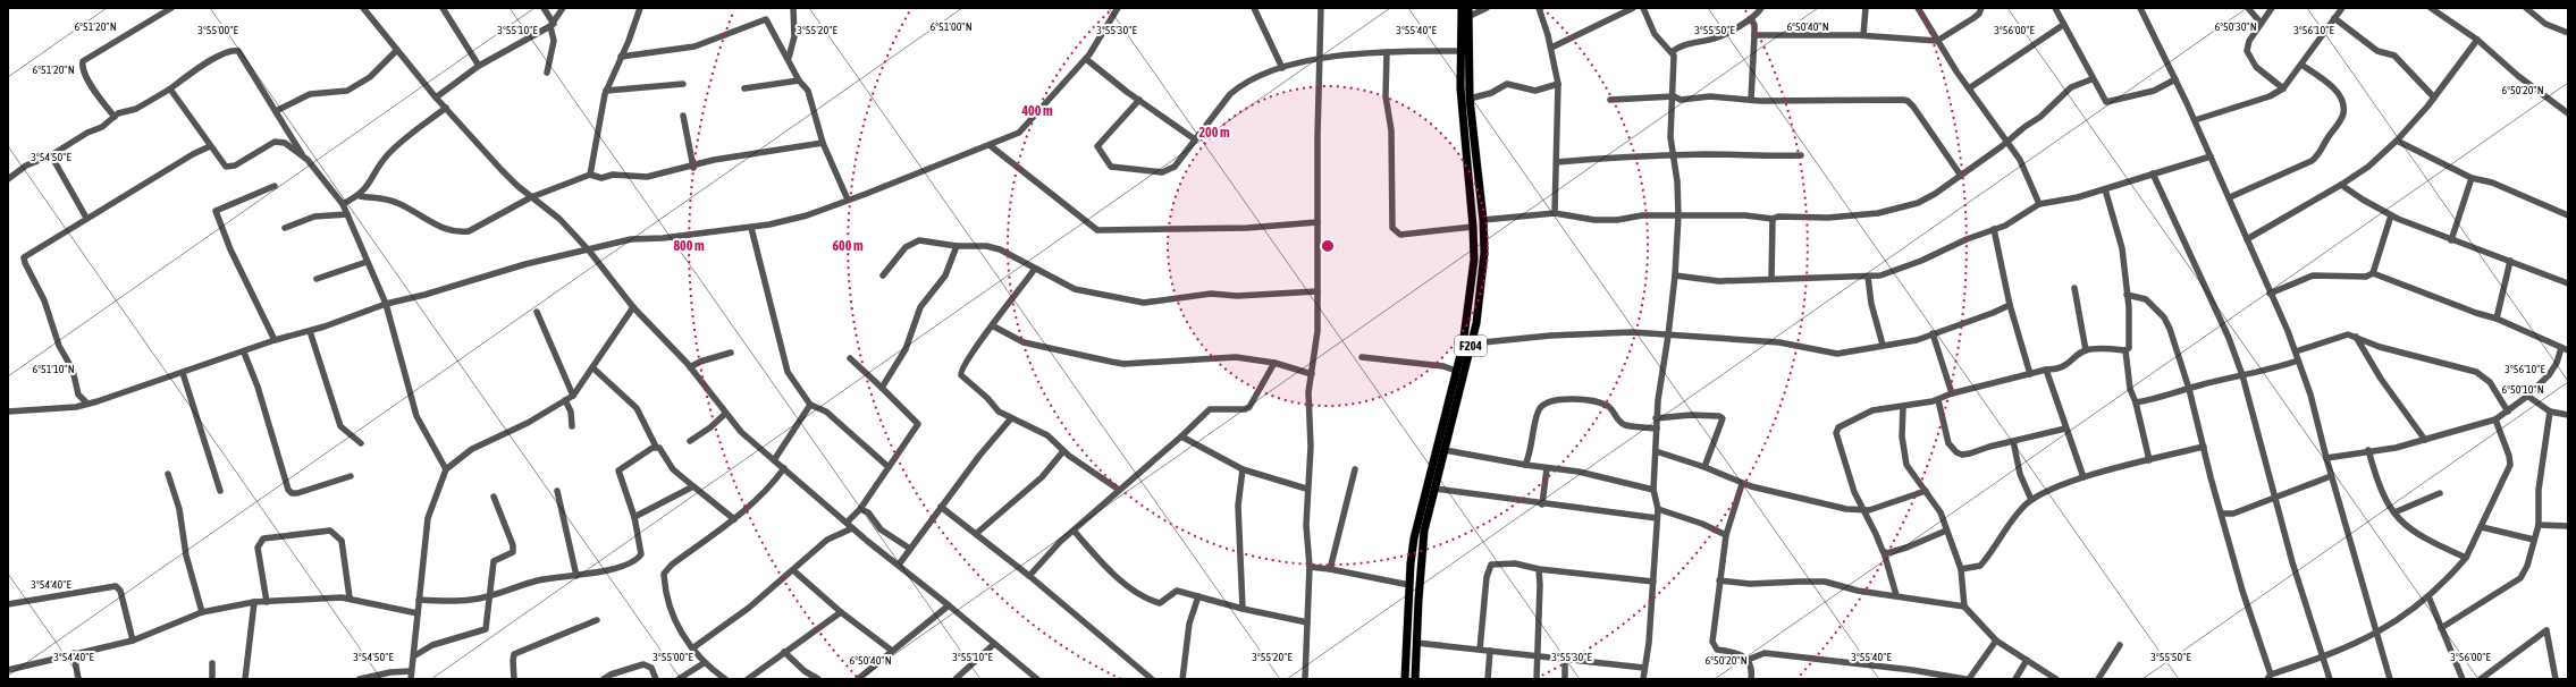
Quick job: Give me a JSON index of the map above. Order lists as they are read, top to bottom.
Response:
{
  "streets": {
    "main road": ["F204"]
  },
  "coordinates": [
    "6°51'20\"N",
    "6°51'00\"N",
    "6°50'40\"N",
    "6°50'30\"N",
    "3°56'10\"E",
    "3°55'00\"E",
    "3°55'10\"E",
    "3°55'20\"E",
    "3°55'30\"E",
    "3°55'40\"E",
    "3°55'50\"E",
    "3°56'00\"E",
    "6°50'20\"N",
    "3°54'50\"E",
    "6°51'10\"N",
    "6°50'10\"N",
    "3°54'40\"E"
  ],
  "rings": [
    "400 m",
    "200 m",
    "800 m",
    "600 m"
  ]
}
